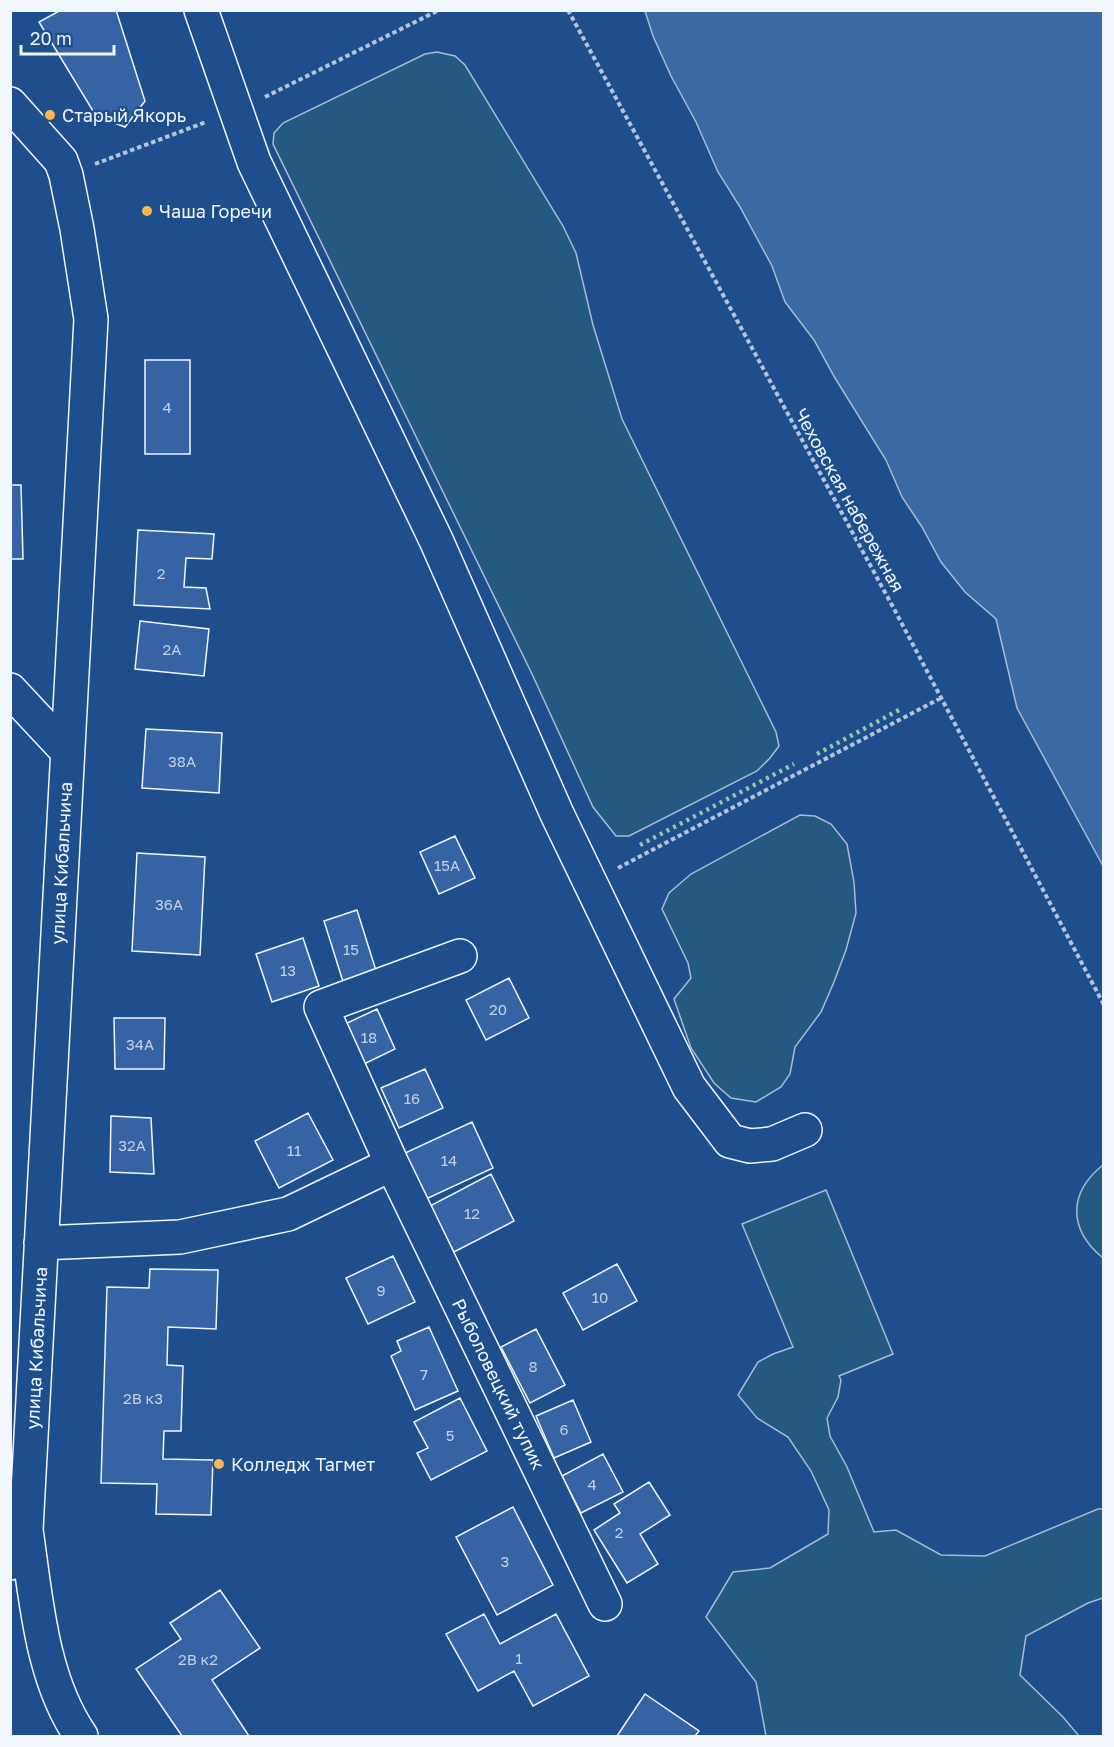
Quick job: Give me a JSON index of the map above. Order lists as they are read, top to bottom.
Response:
{
  "streets": {
    "street": ["улица Кибальчича", "Рыболовецкий тупик"],
    "path": ["Чеховская набережная"]
  },
  "places": ["Старый Якорь", "Чаша Горечи", "Колледж Тагмет"],
  "house_numbers": [
    "4",
    "2",
    "2А",
    "38А",
    "15А",
    "36А",
    "15",
    "13",
    "20",
    "18",
    "34А",
    "16",
    "32А",
    "11",
    "14",
    "12",
    "9",
    "10",
    "8",
    "7",
    "2В к3",
    "6",
    "5",
    "4",
    "2",
    "3",
    "1",
    "2В к2"
  ],
  "scale_bar": "20 m"
}
